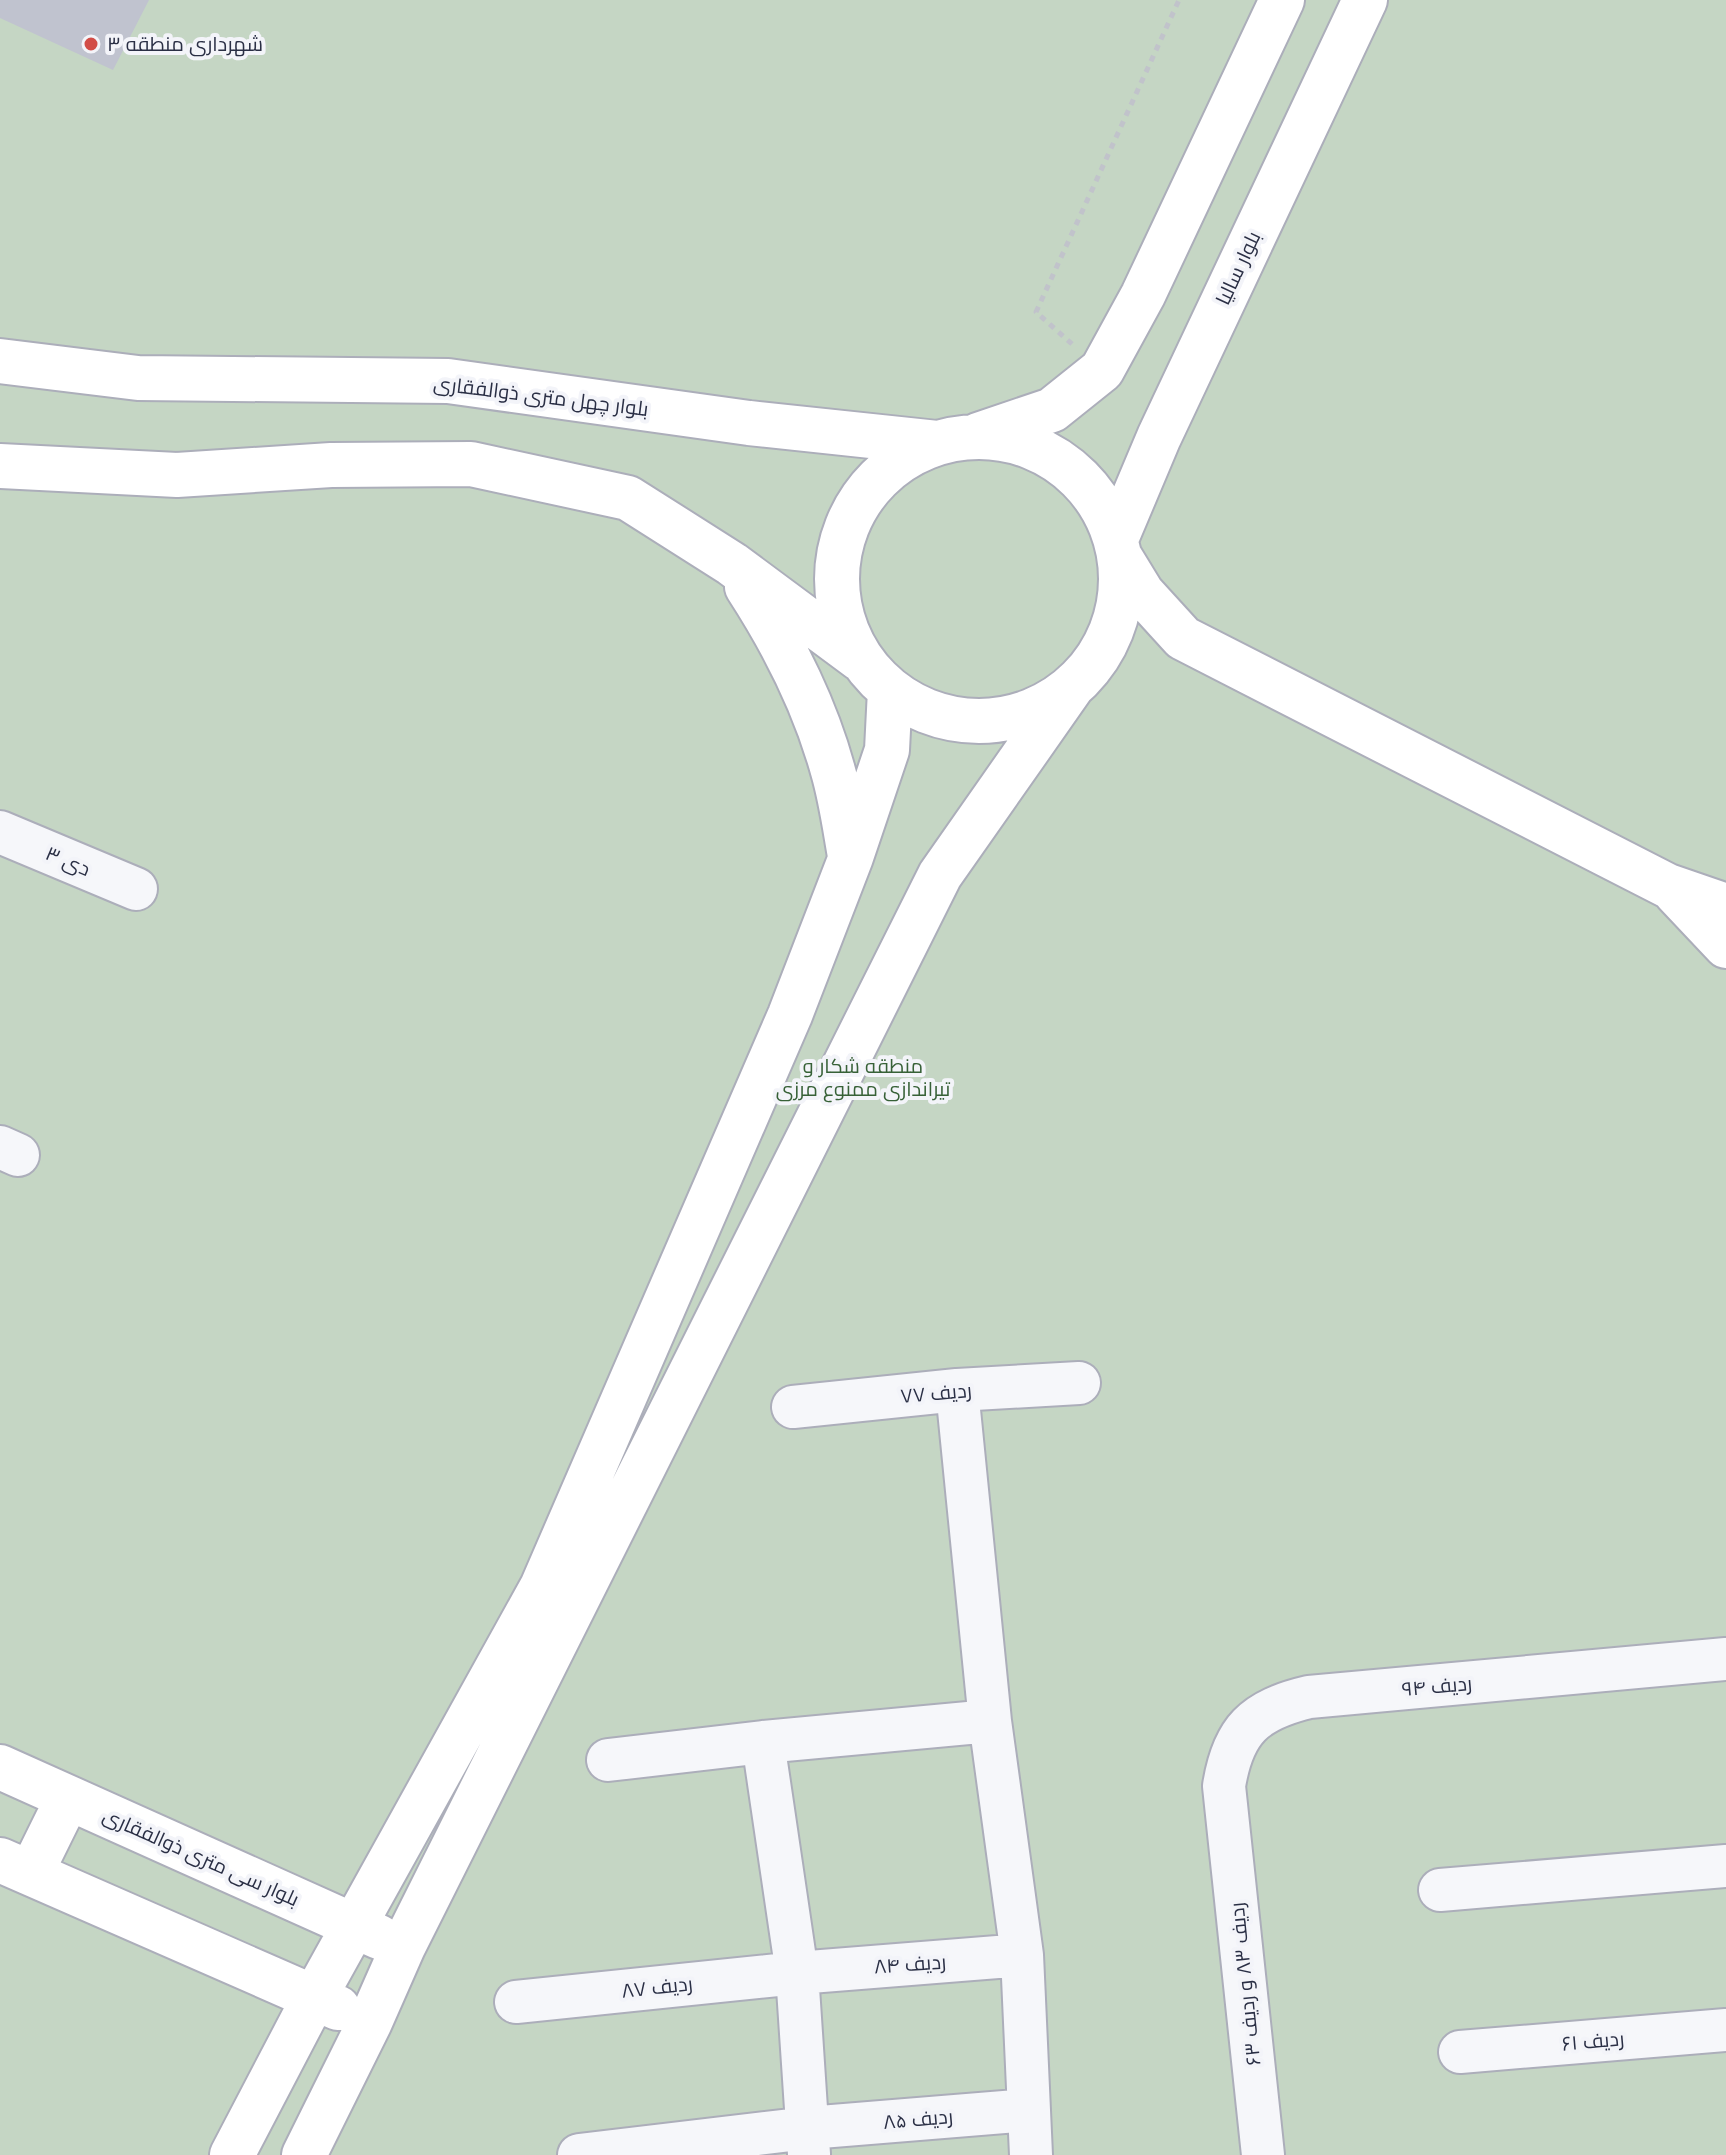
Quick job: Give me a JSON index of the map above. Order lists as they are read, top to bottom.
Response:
{
  "streets": {
    "main road": ["بلوار سالیا", "بلوار چهل متری ذوالفقاری", "بلوار سی متری ذوالفقاری"],
    "street": [
      "دی ۳",
      "ردیف ۷۷",
      "ردیف ۹۴",
      "ردیف ۸۴",
      "ردیف ۸۳ و ردیف ۶۳",
      "ردیف ۸۷",
      "ردیف ۶۱",
      "ردیف ۸۵"
    ]
  },
  "crossings": [
    ["بلوار سالیا", "بلوار چهل متری ذوالفقاری"],
    ["ردیف ۹۴", "ردیف ۸۳ و ردیف ۶۳"],
    ["ردیف ۸۴", "ردیف ۸۷"]
  ],
  "parks": ["منطقه شکار و تیراندازی ممنوع مرزی"],
  "places": ["شهرداری منطقه ۳"]
}
